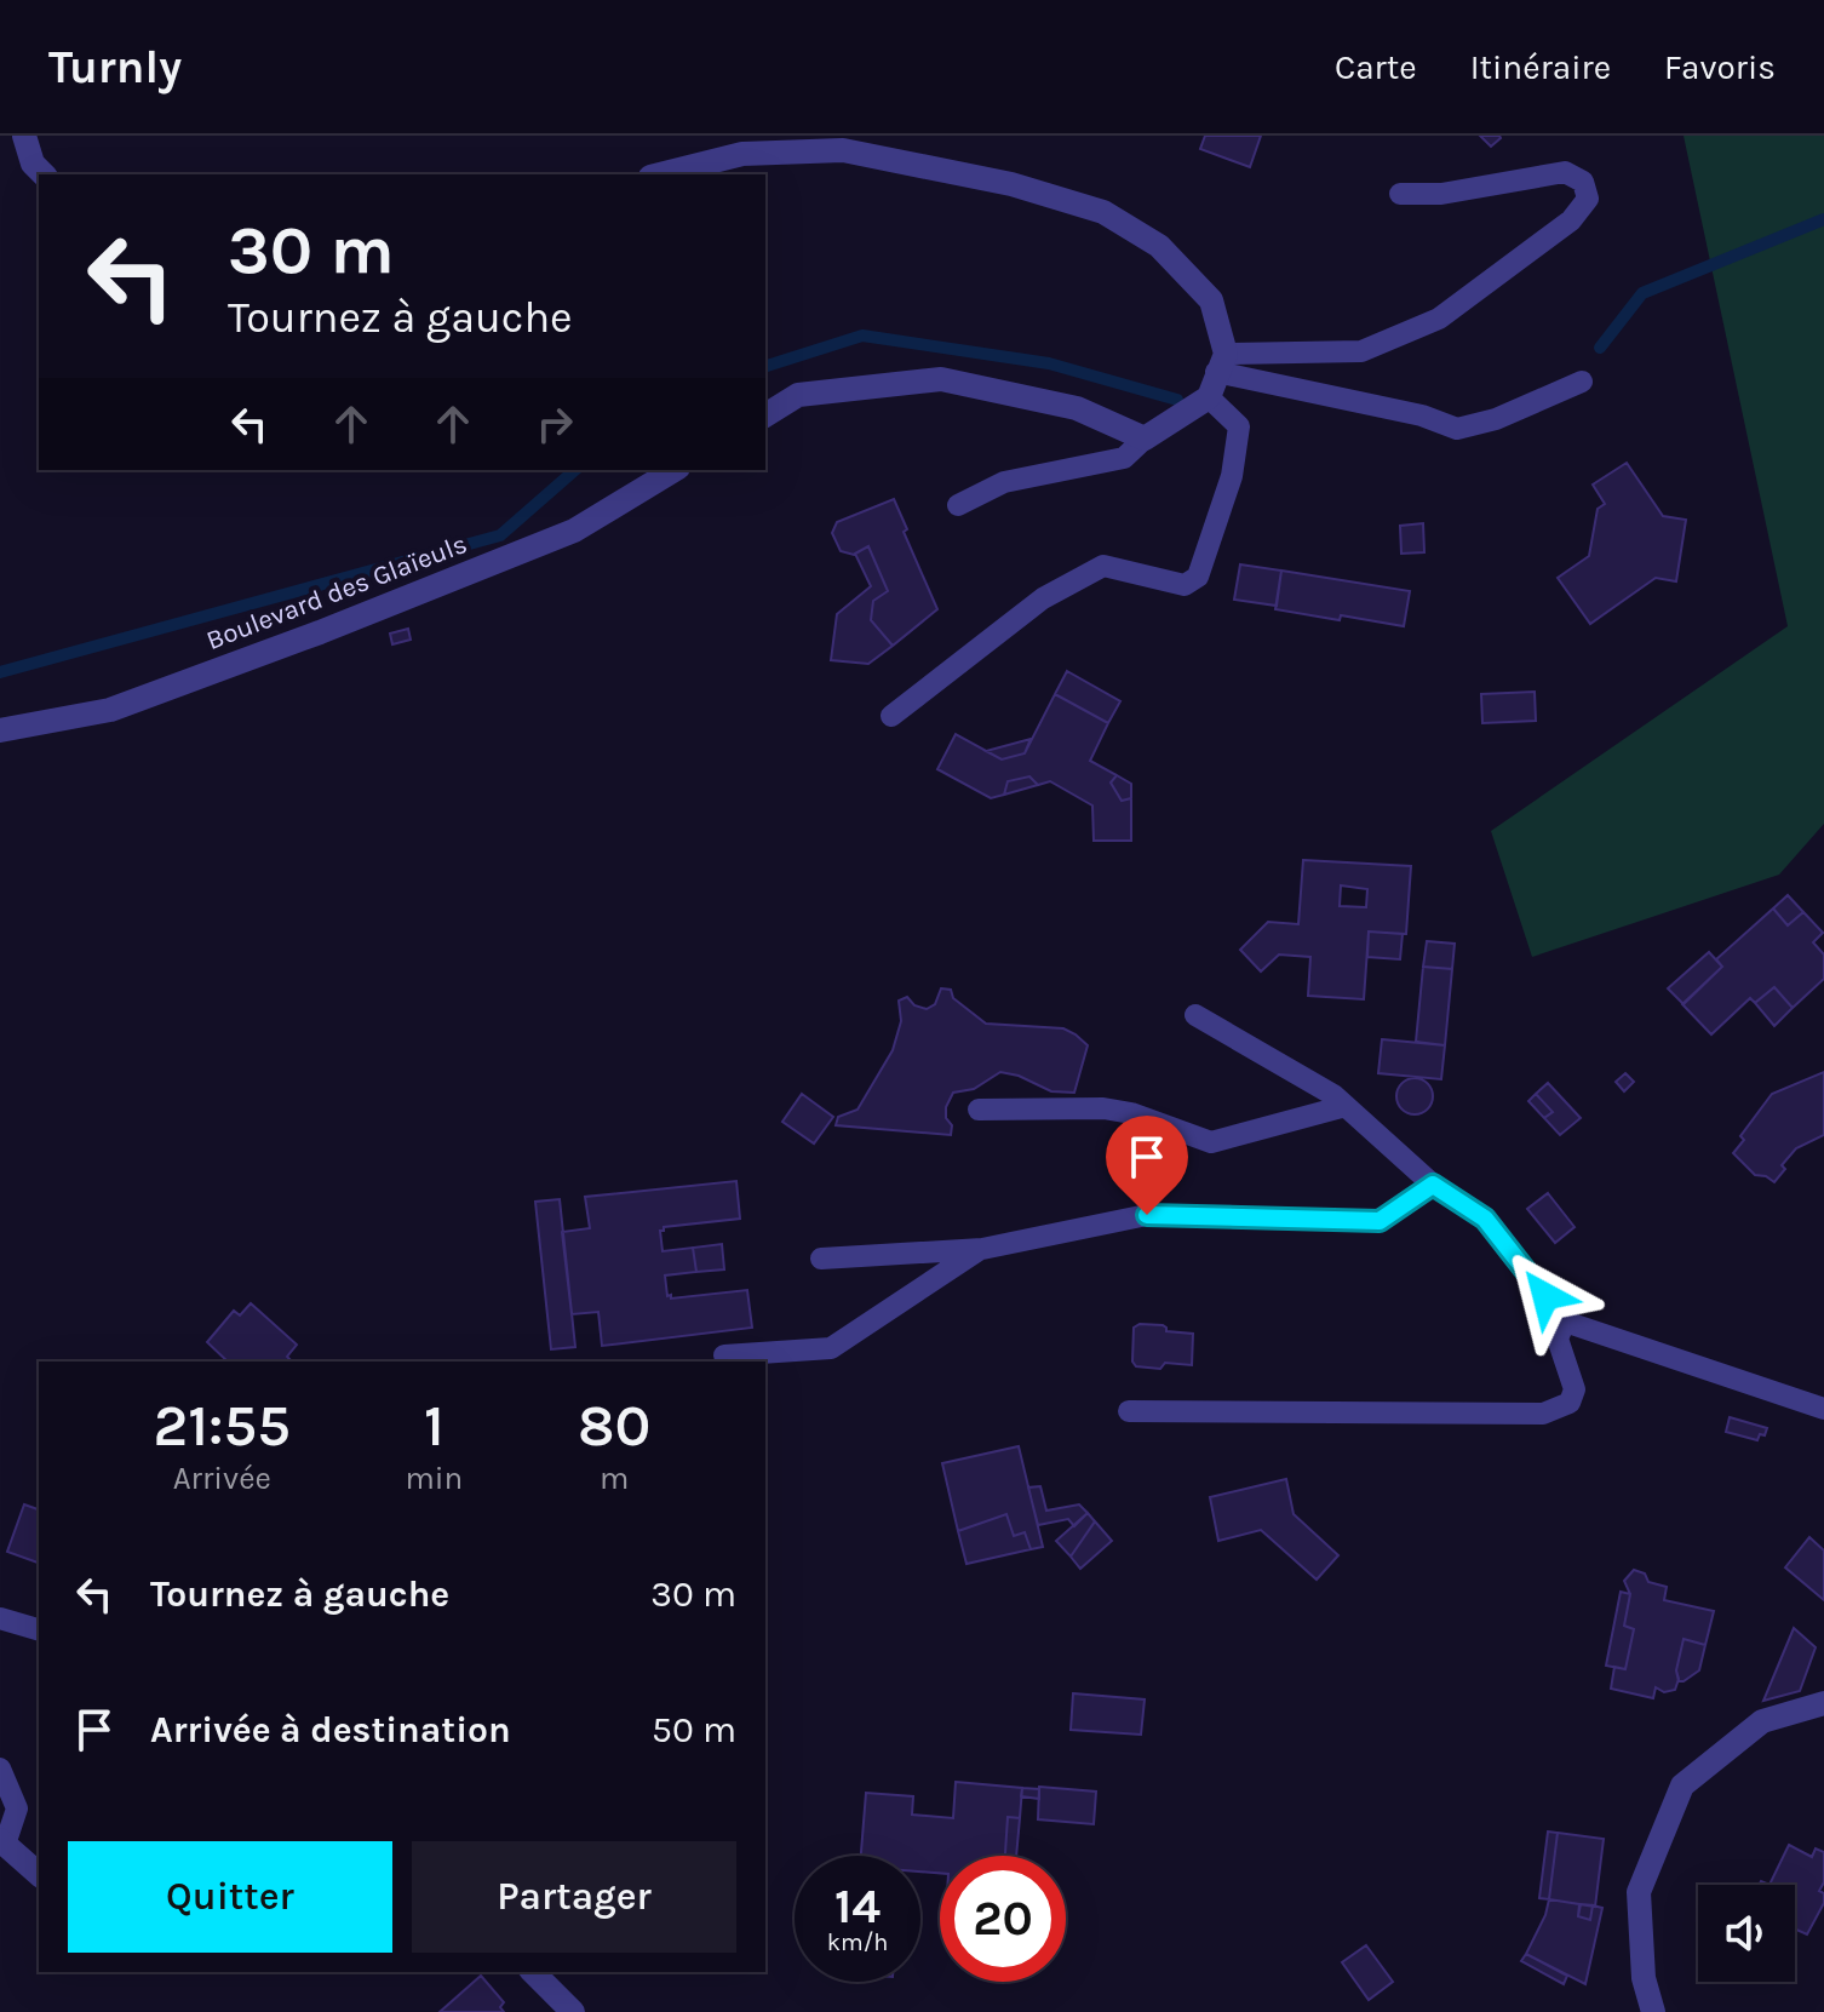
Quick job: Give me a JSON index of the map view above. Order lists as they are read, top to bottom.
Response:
{
  "streets": {
    "street": ["Boulevard des Glaïeuls"]
  },
  "page": {
    "header": "Turnly",
    "nav": ["Carte", "Itinéraire", "Favoris"],
    "turn": ["30 m", "Tournez à gauche"],
    "eta": [
      "21:55",
      "Arrivée",
      "1",
      "min",
      "80",
      "m"
    ],
    "list": [
      {
        "name": "Tournez à gauche",
        "value": "30 m"
      },
      {
        "name": "Arrivée à destination",
        "value": "50 m"
      }
    ],
    "buttons": ["Quitter", "Partager"],
    "speed": "14 km/h",
    "limit": "20"
  }
}
